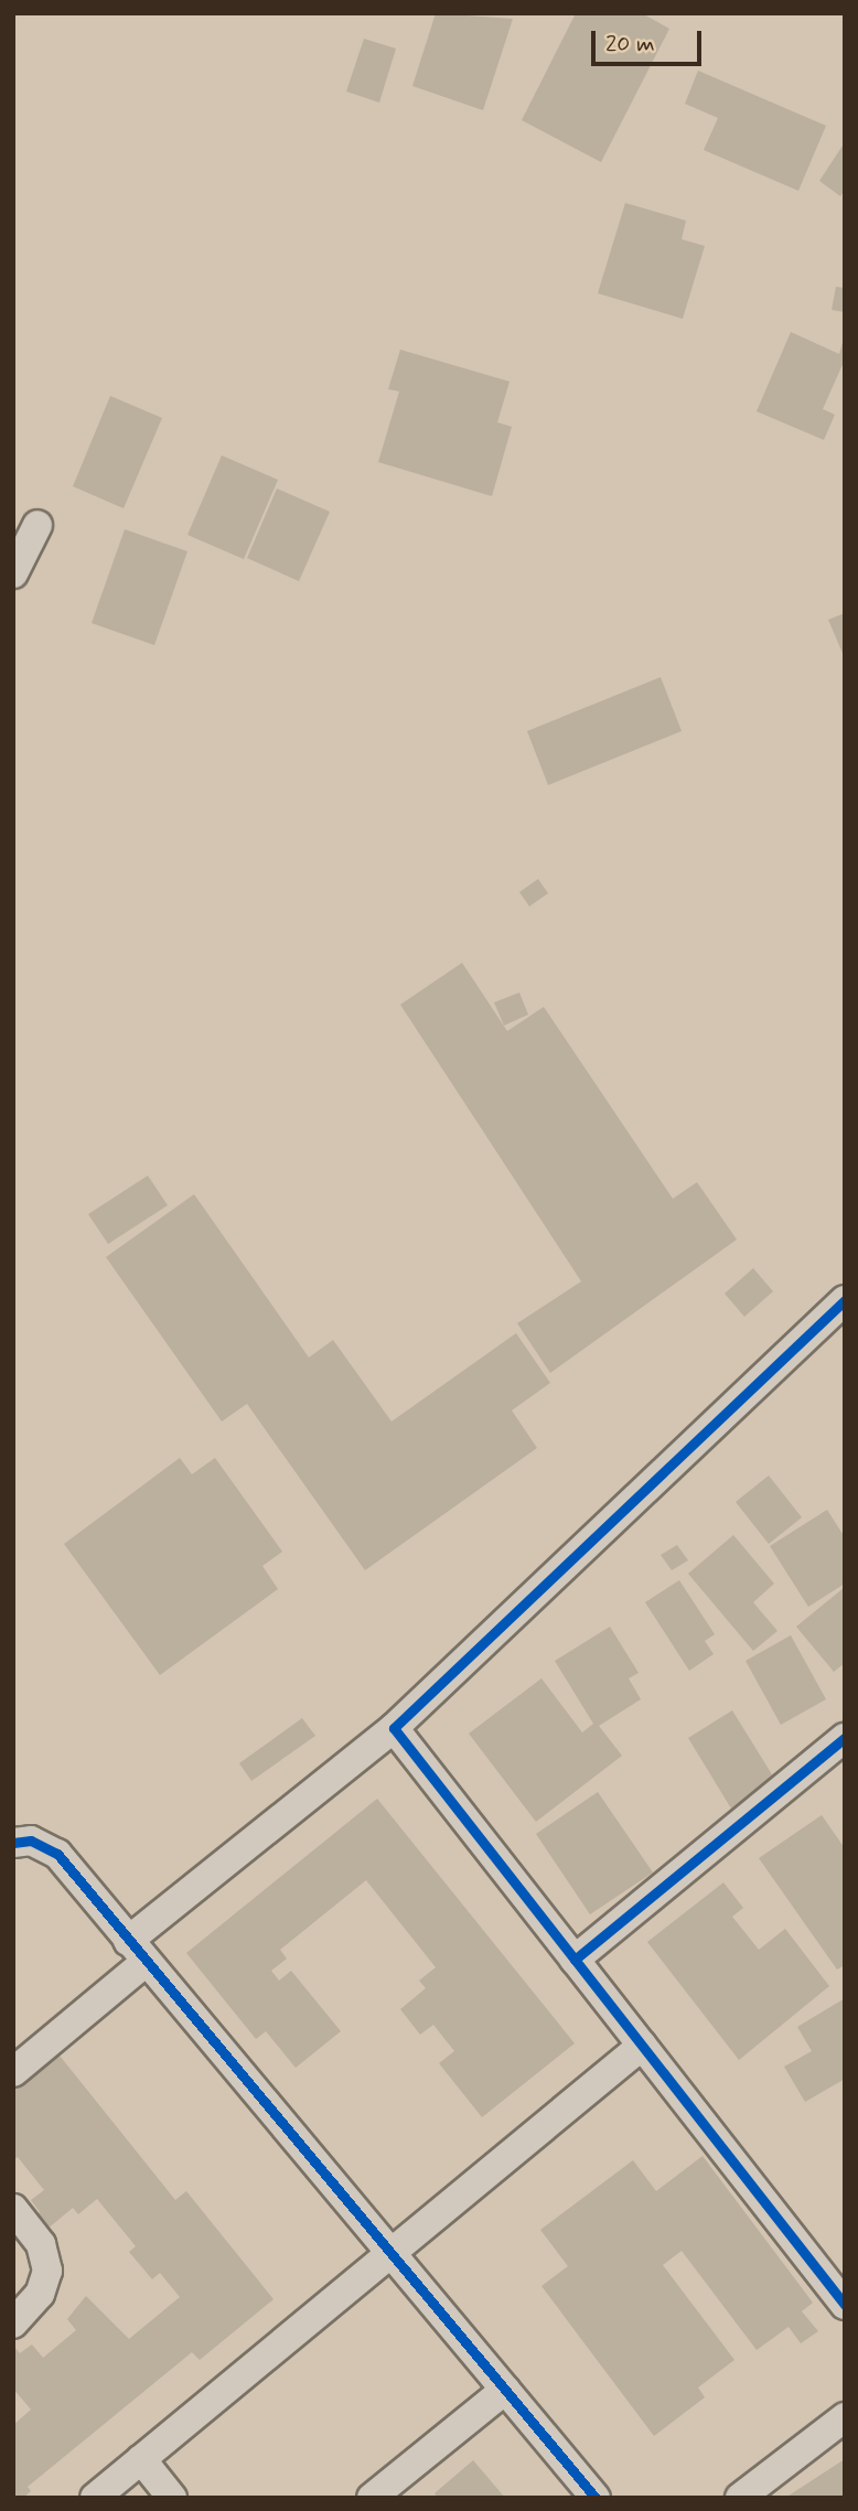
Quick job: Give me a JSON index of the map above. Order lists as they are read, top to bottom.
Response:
{
  "scale_bar": "20 m"
}
